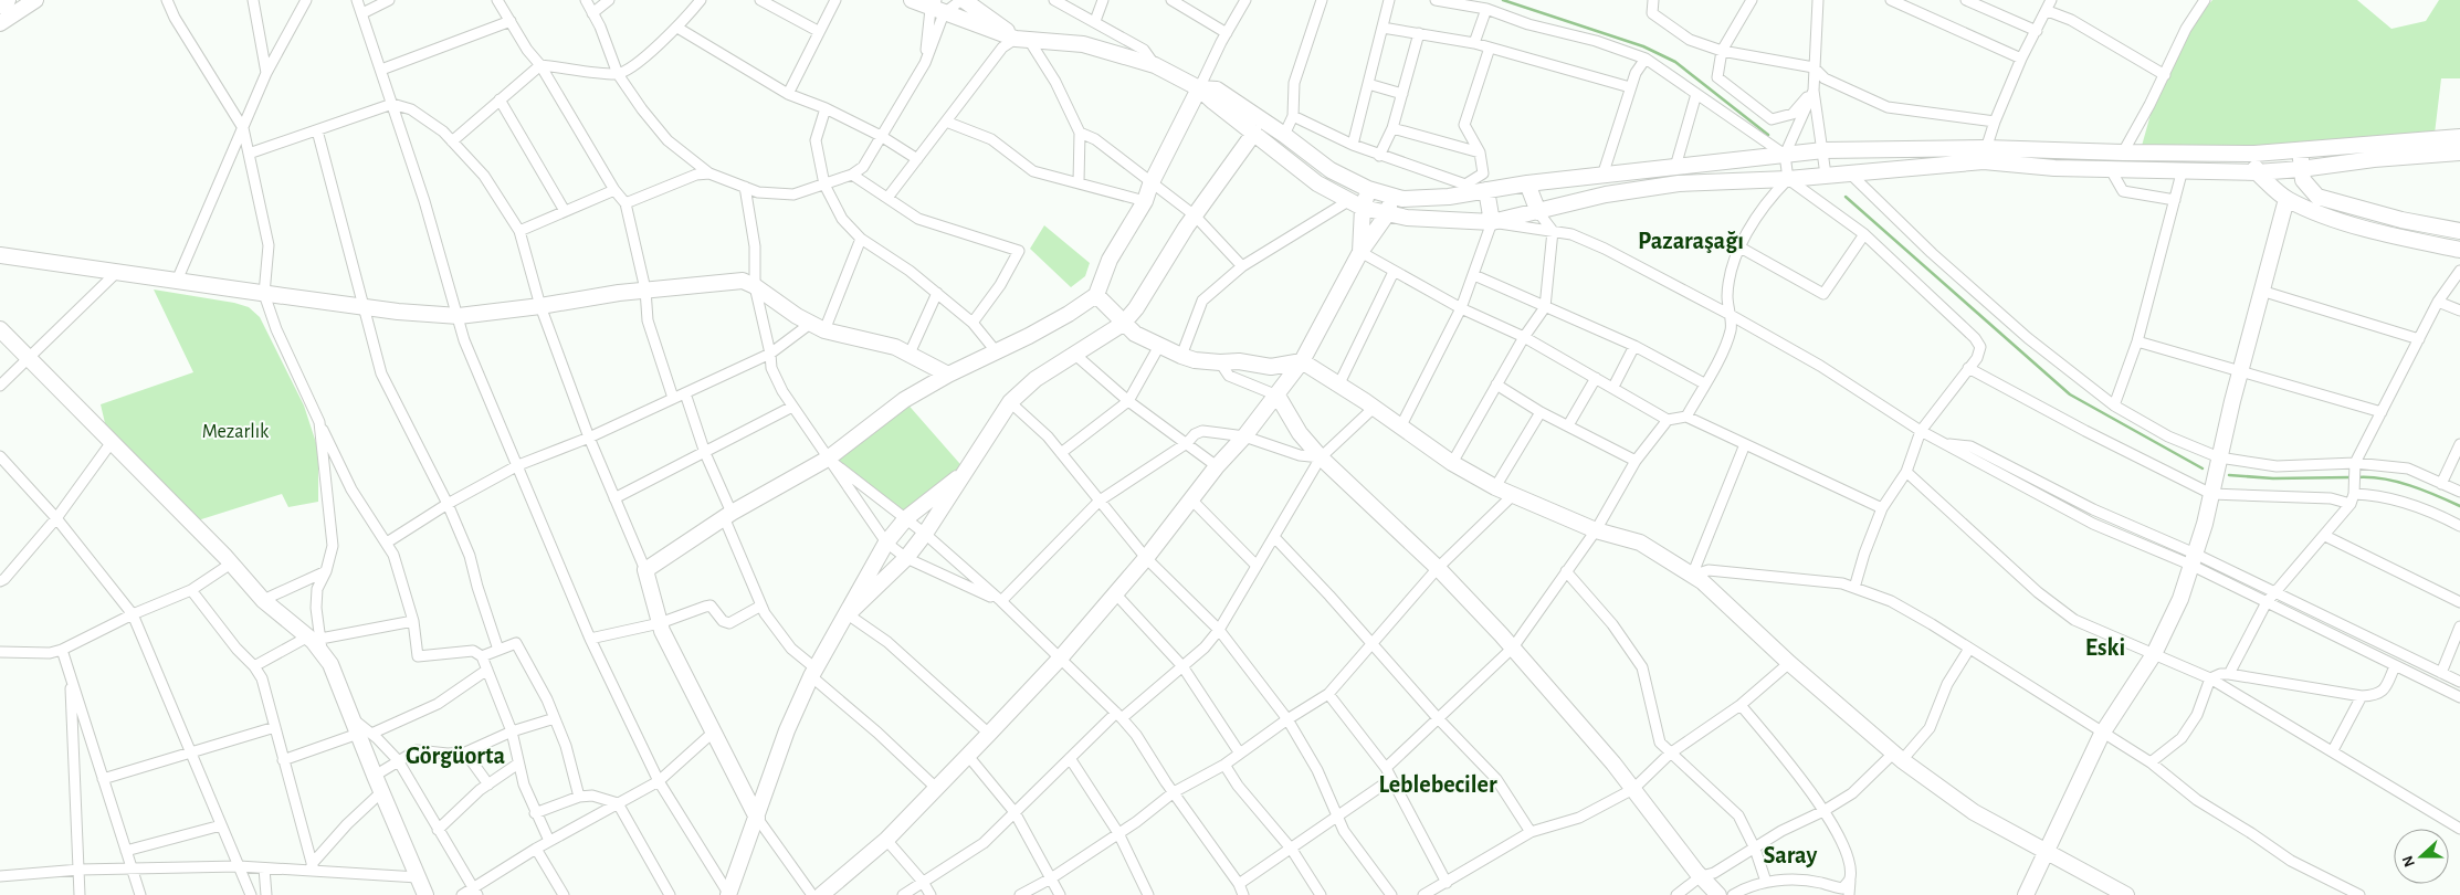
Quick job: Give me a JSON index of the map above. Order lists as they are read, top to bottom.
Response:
{
  "districts": [
    "Pazaraşağı",
    "Eski",
    "Görgüorta",
    "Leblebeciler",
    "Saray"
  ],
  "parks": ["Mezarlık"],
  "north": "left"
}
